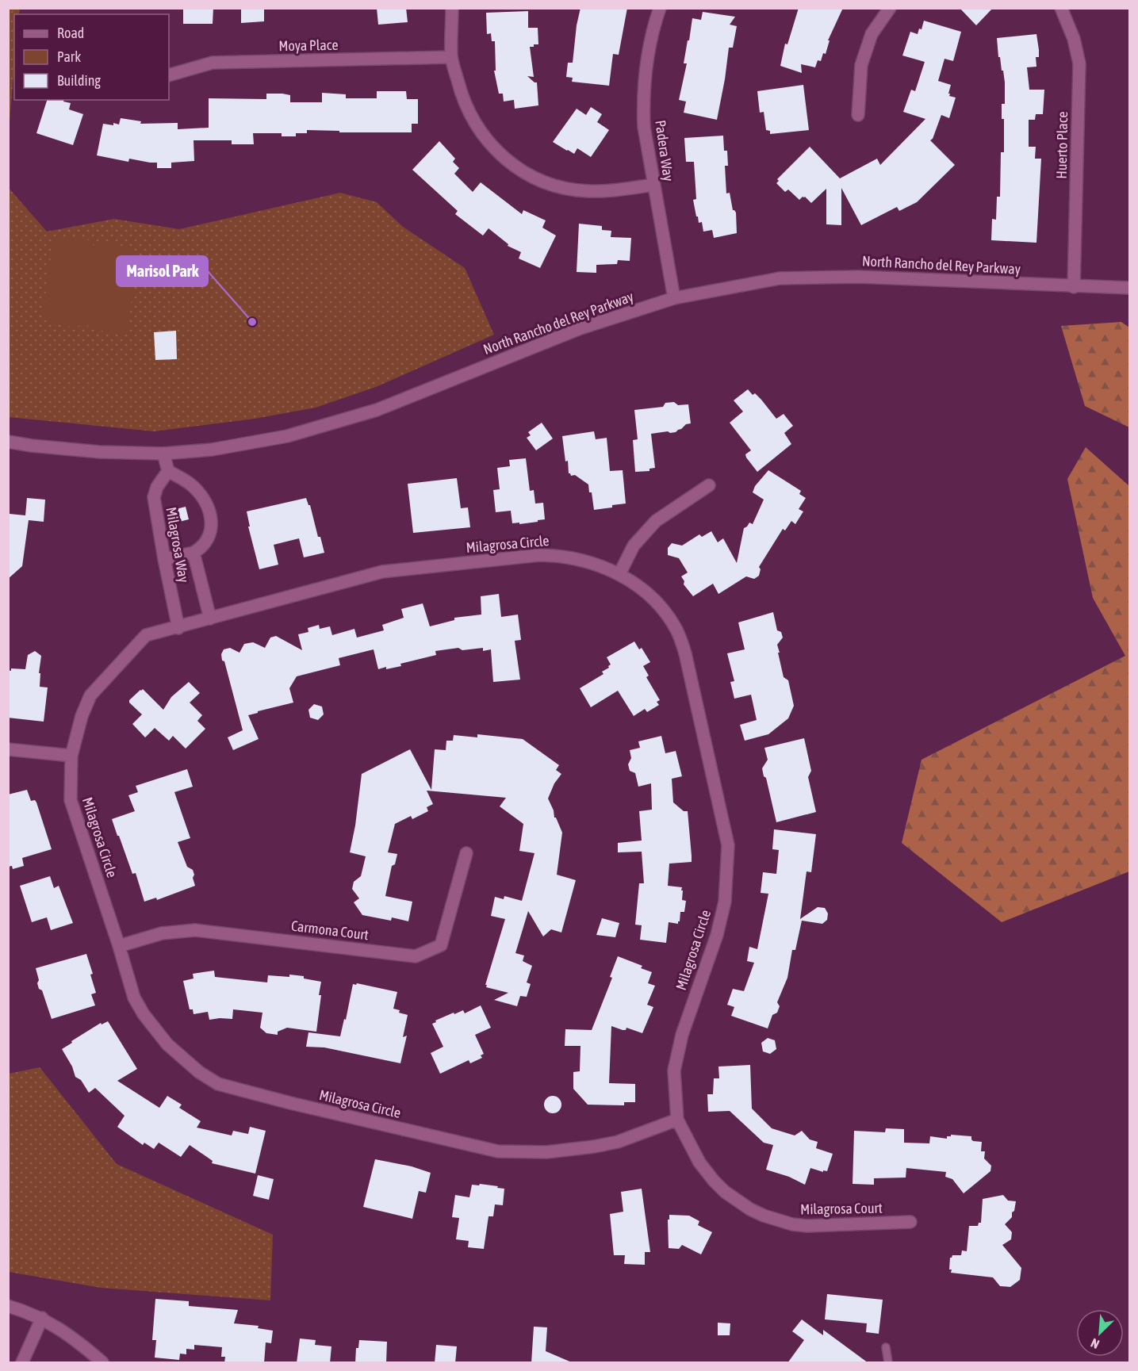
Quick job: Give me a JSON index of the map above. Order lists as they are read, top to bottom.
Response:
{
  "streets": {
    "street": [
      "Moya Place",
      "Huerto Place",
      "Padera Way",
      "North Rancho del Rey Parkway",
      "Milagrosa Circle",
      "Milagrosa Way",
      "Carmona Court",
      "Milagrosa Court"
    ]
  },
  "crossings": [
    ["Huerto Place", "North Rancho del Rey Parkway"],
    ["Padera Way", "North Rancho del Rey Parkway"],
    ["Milagrosa Circle", "Milagrosa Way"],
    ["Milagrosa Circle", "Carmona Court"],
    ["Milagrosa Circle", "Milagrosa Court"]
  ],
  "places": ["Marisol Park"],
  "legend": ["Road", "Park", "Building"],
  "north": "bottom left"
}
